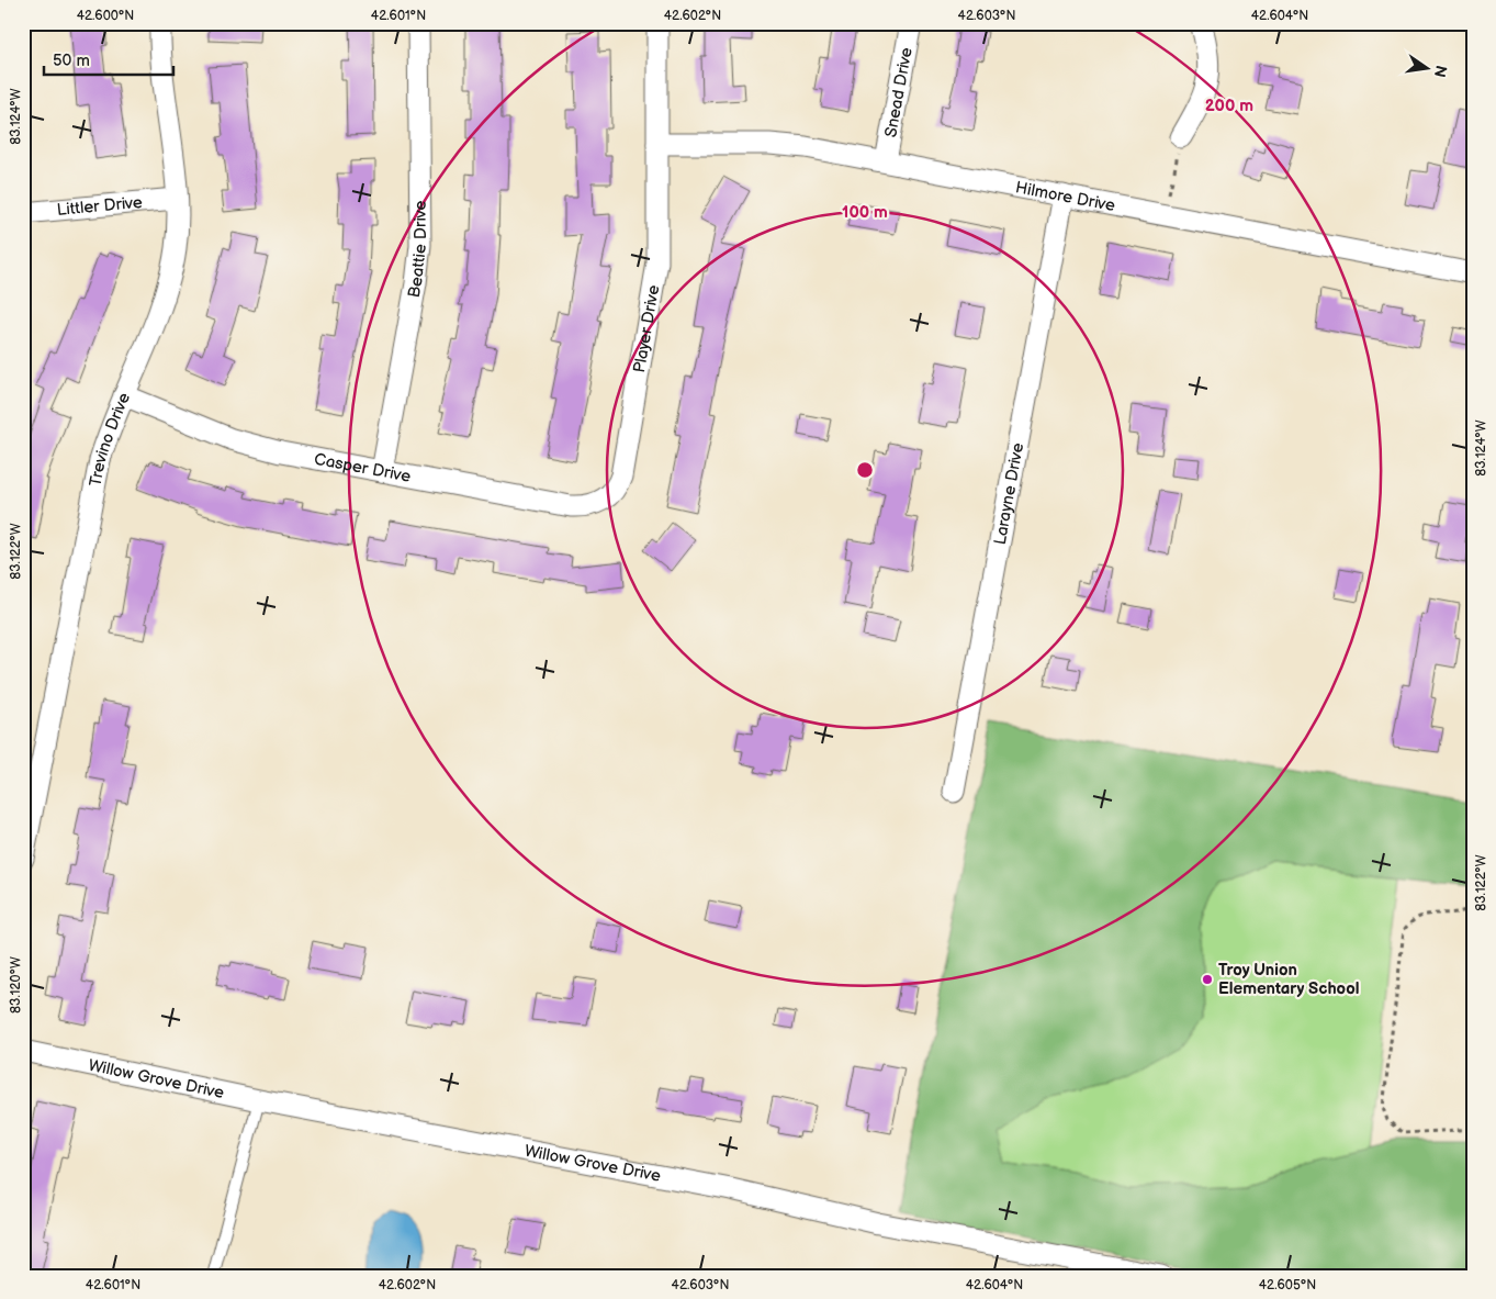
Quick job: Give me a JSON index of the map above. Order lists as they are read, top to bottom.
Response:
{
  "streets": {
    "street": [
      "Snead Drive",
      "Hilmore Drive",
      "Littler Drive",
      "Beattie Drive",
      "Player Drive",
      "Trevino Drive",
      "Casper Drive",
      "Larayne Drive",
      "Willow Grove Drive"
    ]
  },
  "crossings": [
    ["Snead Drive", "Hilmore Drive"],
    ["Hilmore Drive", "Player Drive"],
    ["Hilmore Drive", "Larayne Drive"],
    ["Littler Drive", "Trevino Drive"],
    ["Beattie Drive", "Casper Drive"],
    ["Player Drive", "Casper Drive"],
    ["Trevino Drive", "Casper Drive"]
  ],
  "places": ["Troy Union Elementary School"],
  "scale_bar": "50 m",
  "north": "right",
  "coordinates": [
    "42.600°N",
    "42.601°N",
    "42.602°N",
    "42.603°N",
    "42.604°N",
    "83.124°W",
    "83.122°W",
    "83.120°W",
    "42.605°N"
  ],
  "rings": ["200 m", "100 m"]
}
